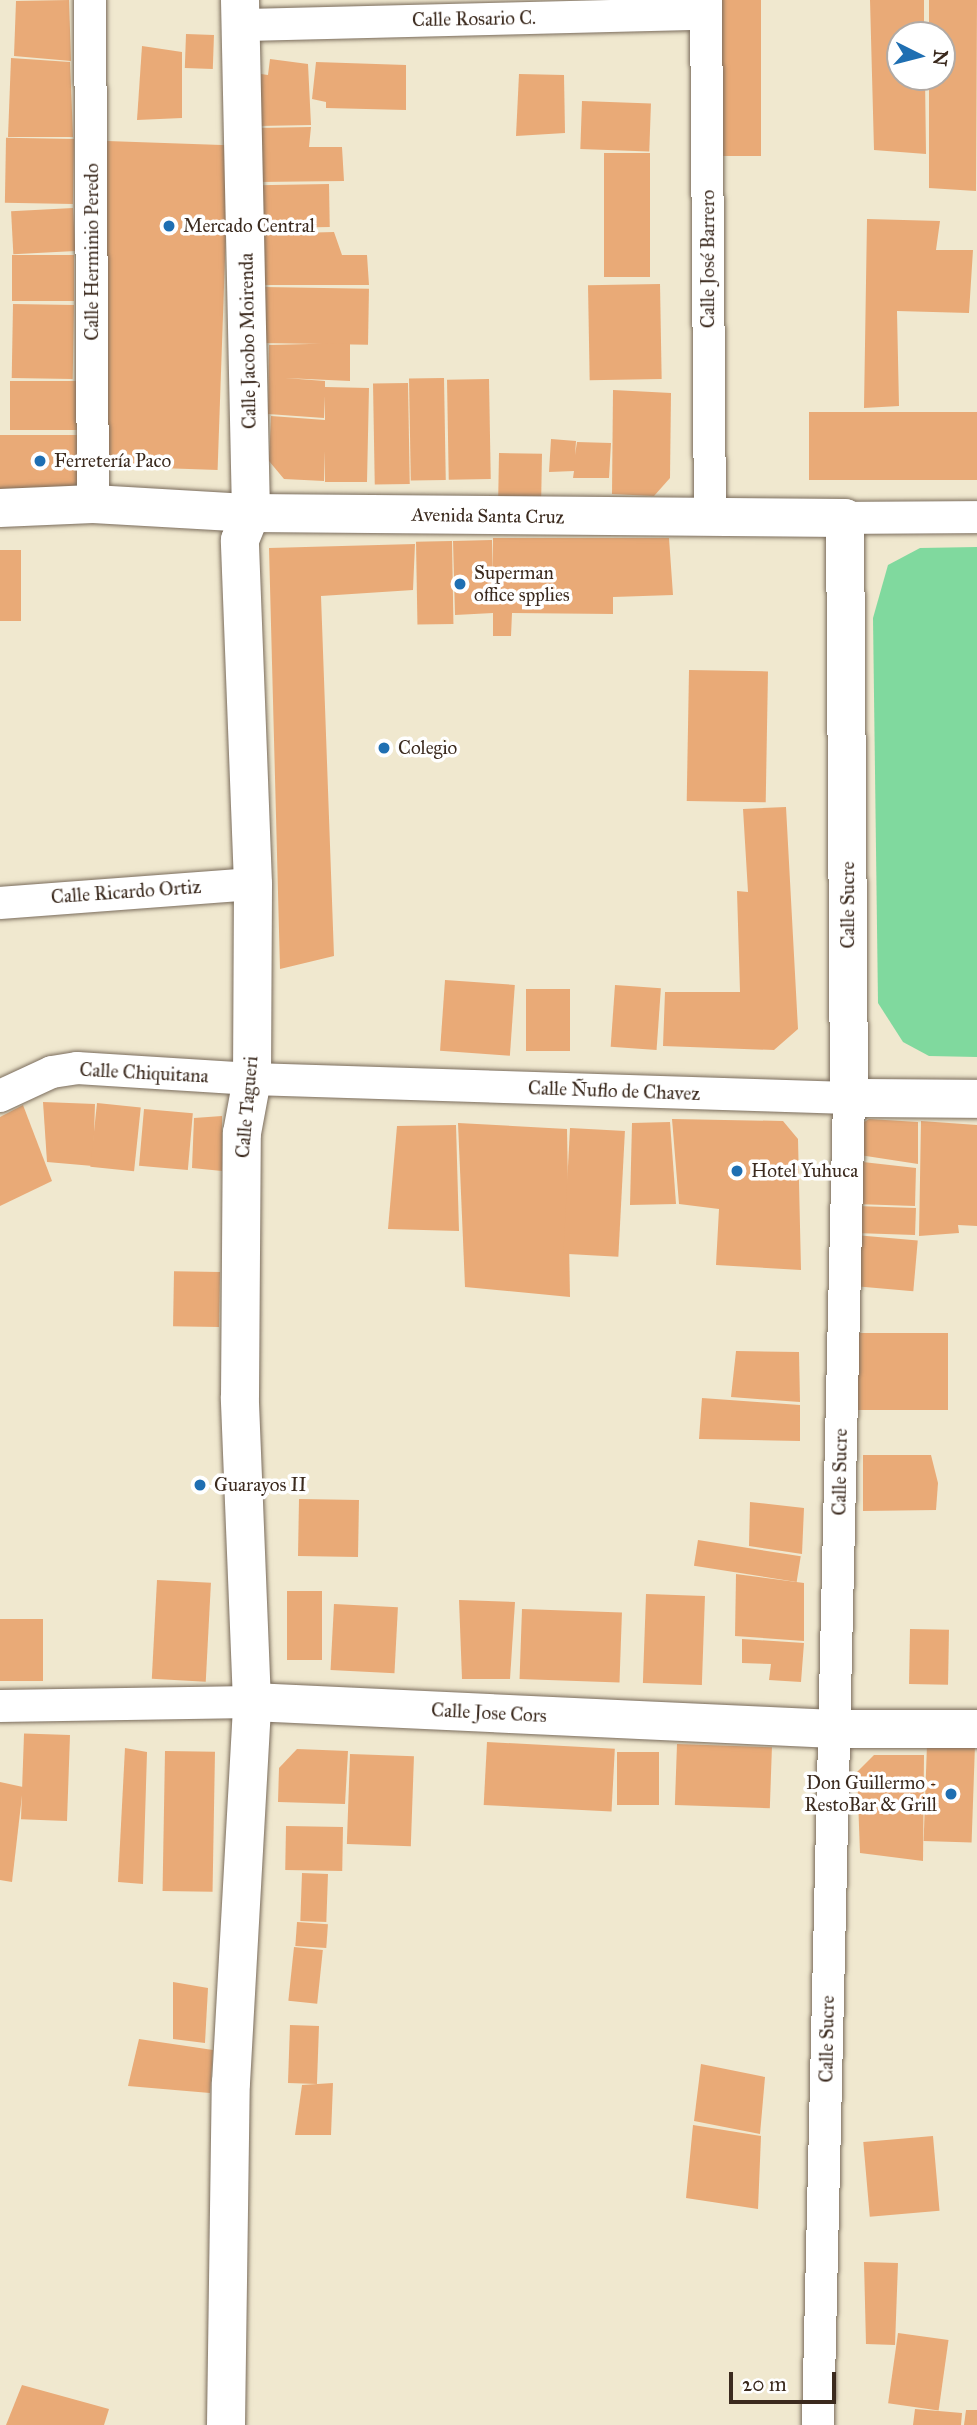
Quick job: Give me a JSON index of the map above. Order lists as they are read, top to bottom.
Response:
{
  "streets": {
    "main road": [
      "Calle Jacobo Moirenda",
      "Avenida Santa Cruz",
      "Calle Sucre",
      "Calle Ñuflo de Chavez",
      "Calle Tagueri",
      "Calle Jose Cors"
    ],
    "street": [
      "Calle Rosario C.",
      "Calle Herminio Peredo",
      "Calle José Barrero",
      "Calle Ricardo Ortiz",
      "Calle Chiquitana"
    ]
  },
  "crossings": [
    ["Calle Rosario C.", "Calle José Barrero"],
    ["Calle Rosario C.", "Calle Jacobo Moirenda"],
    ["Calle Herminio Peredo", "Avenida Santa Cruz"],
    ["Calle José Barrero", "Avenida Santa Cruz"],
    ["Calle Jacobo Moirenda", "Avenida Santa Cruz"],
    ["Calle Jacobo Moirenda", "Calle Tagueri"],
    ["Avenida Santa Cruz", "Calle Sucre"],
    ["Avenida Santa Cruz", "Calle Tagueri"],
    ["Calle Ricardo Ortiz", "Calle Tagueri"],
    ["Calle Sucre", "Calle Ñuflo de Chavez"],
    ["Calle Sucre", "Calle Jose Cors"],
    ["Calle Chiquitana", "Calle Ñuflo de Chavez"],
    ["Calle Chiquitana", "Calle Tagueri"],
    ["Calle Ñuflo de Chavez", "Calle Tagueri"],
    ["Calle Tagueri", "Calle Jose Cors"]
  ],
  "places": [
    "Mercado Central",
    "Ferretería Paco",
    "Superman office spplies",
    "Colegio",
    "Hotel Yuhuca",
    "Guarayos II",
    "Don Guillermo - RestoBar & Grill"
  ],
  "scale_bar": "20 m",
  "north": "right"
}
